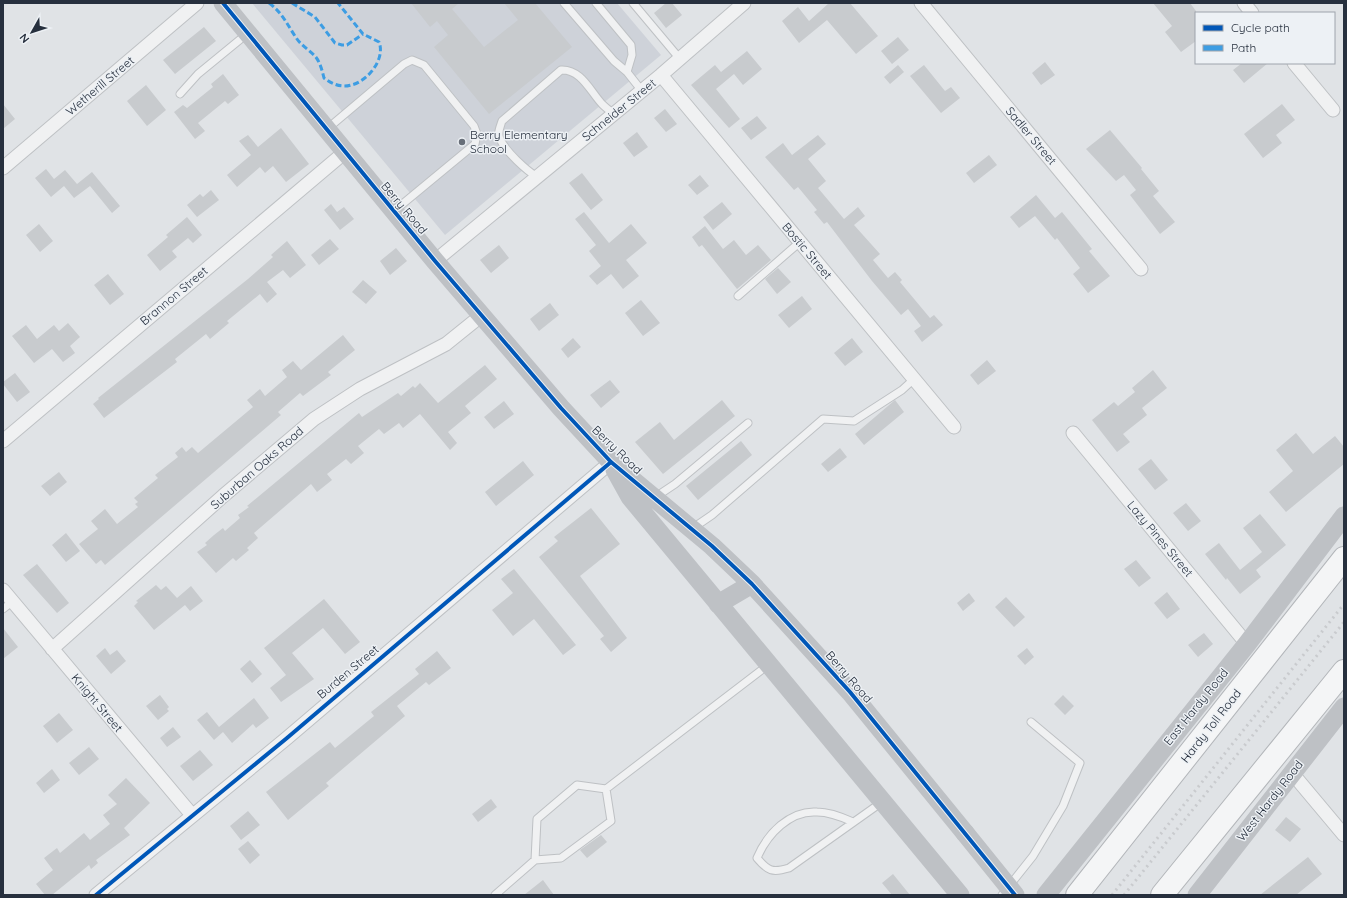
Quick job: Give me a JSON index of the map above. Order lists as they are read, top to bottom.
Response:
{
  "streets": {
    "highway": ["Hardy Toll Road"],
    "main road": ["Berry Road", "East Hardy Road", "West Hardy Road"],
    "street": [
      "Wetherill Street",
      "Schneider Street",
      "Sadler Street",
      "Bostic Street",
      "Brannon Street",
      "Suburban Oaks Road",
      "Lazy Pines Street",
      "Burden Street",
      "Knight Street"
    ]
  },
  "crossings": [
    ["Schneider Street", "Berry Road"],
    ["Schneider Street", "Bostic Street"],
    ["Berry Road", "Brannon Street"],
    ["Berry Road", "Suburban Oaks Road"],
    ["Berry Road", "Burden Street"],
    ["Suburban Oaks Road", "Knight Street"],
    ["Lazy Pines Street", "East Hardy Road"],
    ["Burden Street", "Knight Street"]
  ],
  "places": ["Berry Elementary School"],
  "legend": ["Cycle path", "Path"],
  "north": "bottom left"
}
